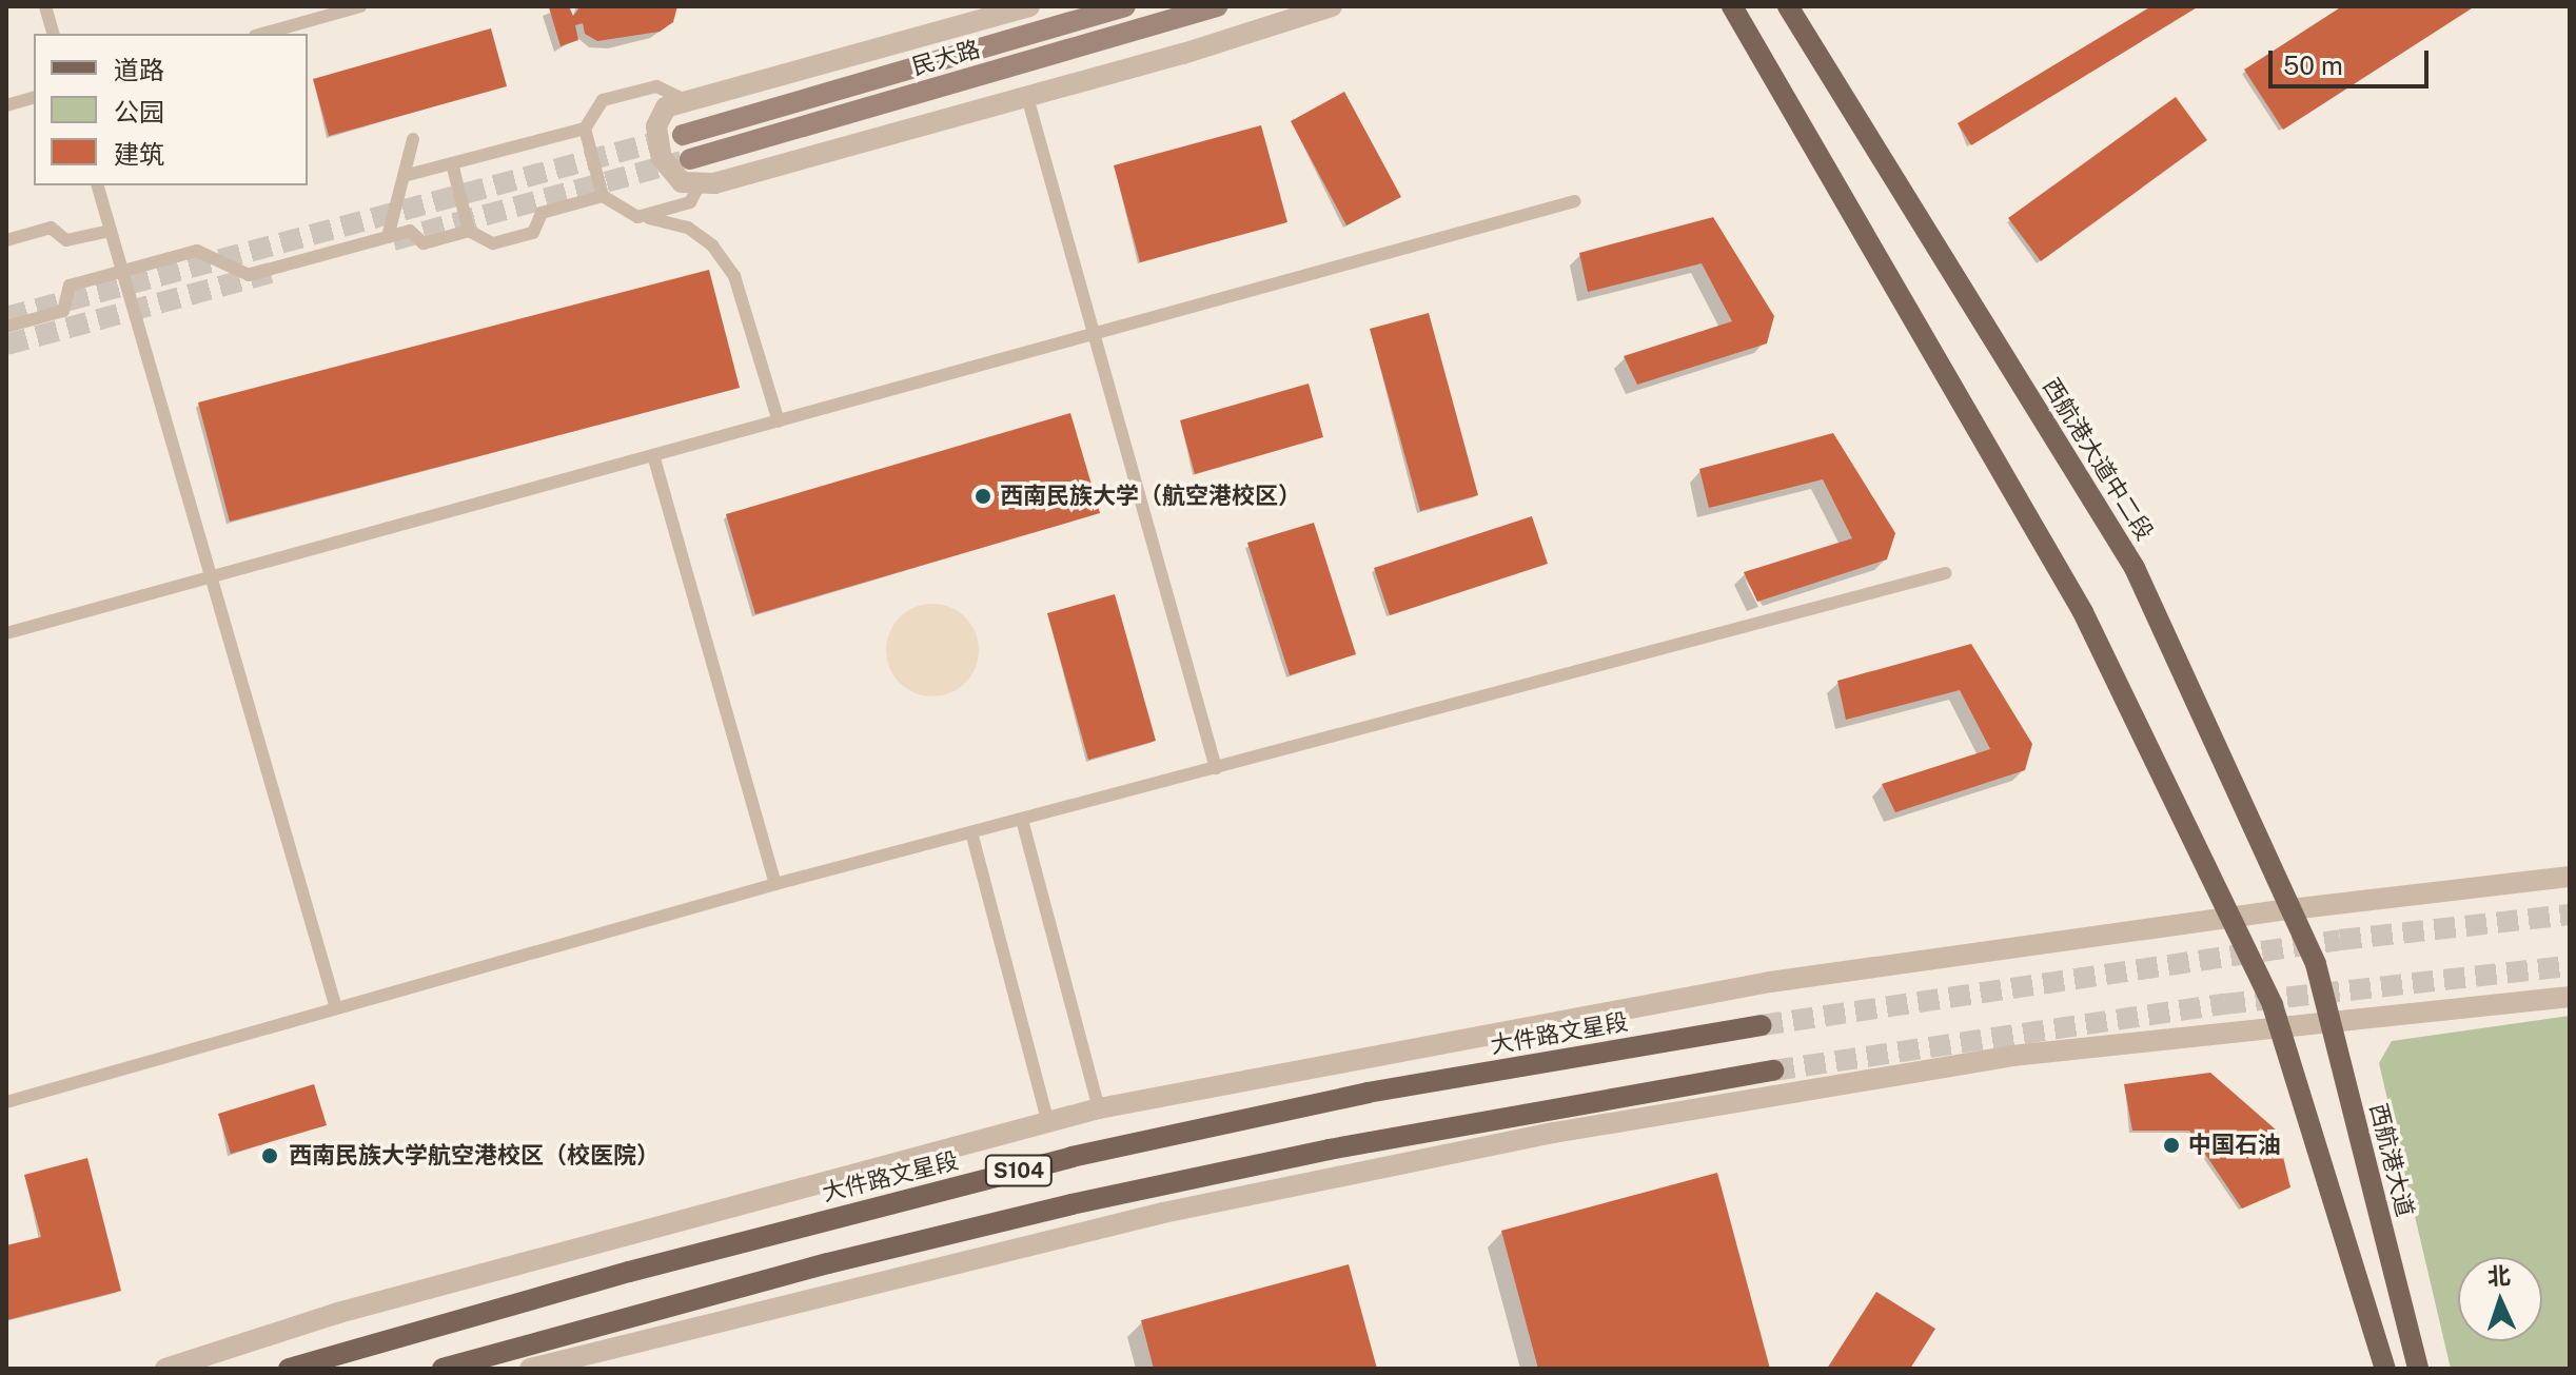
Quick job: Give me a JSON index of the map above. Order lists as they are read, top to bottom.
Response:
{
  "streets": {
    "main road": [
      "民大路",
      "西航港大道中二段",
      "大件路文星段",
      "西航港大道",
      "S104"
    ]
  },
  "crossings": [
    ["西航港大道中二段", "西航港大道"]
  ],
  "places": ["西南民族大学（航空港校区）", "中国石油", "西南民族大学航空港校区（校医院）"],
  "legend": ["道路", "公园", "建筑"],
  "scale_bar": "50 m",
  "north": "top"
}
